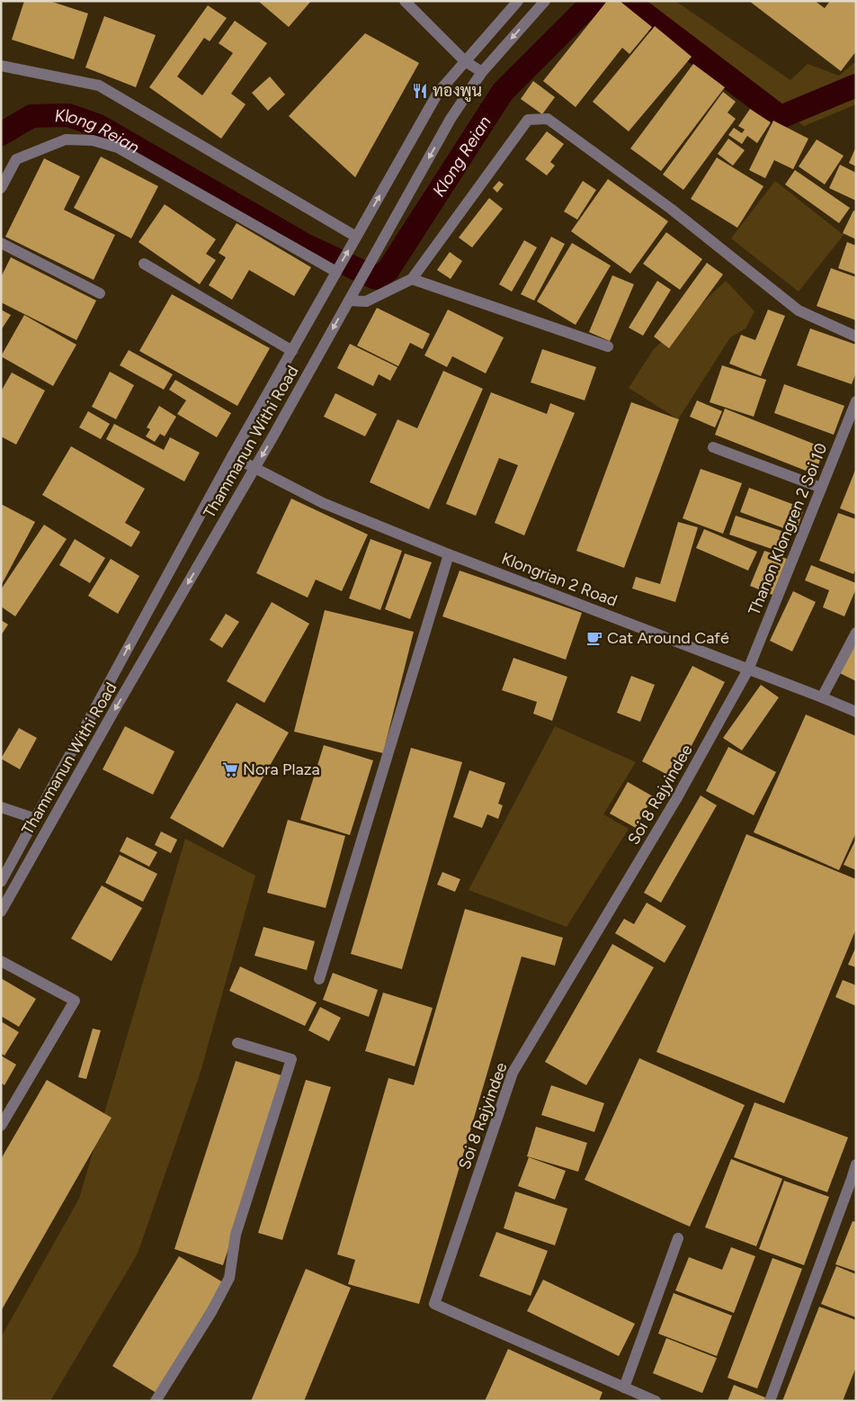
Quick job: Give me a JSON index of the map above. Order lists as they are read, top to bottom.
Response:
{
  "streets": {
    "street": [
      "Thammanun Withi Road",
      "Thanon Klongren 2 Soi 10",
      "Klongrian 2 Road",
      "Soi 8 Rajyindee"
    ]
  },
  "crossings": [
    ["Thammanun Withi Road", "Klongrian 2 Road"],
    ["Thanon Klongren 2 Soi 10", "Klongrian 2 Road"],
    ["Thanon Klongren 2 Soi 10", "Soi 8 Rajyindee"],
    ["Klongrian 2 Road", "Soi 8 Rajyindee"]
  ],
  "water": ["Klong Reian"],
  "places": {
    "restaurant": ["ทองพูน"],
    "cafe": ["Cat Around Café"],
    "supermarket": ["Nora Plaza"]
  }
}
